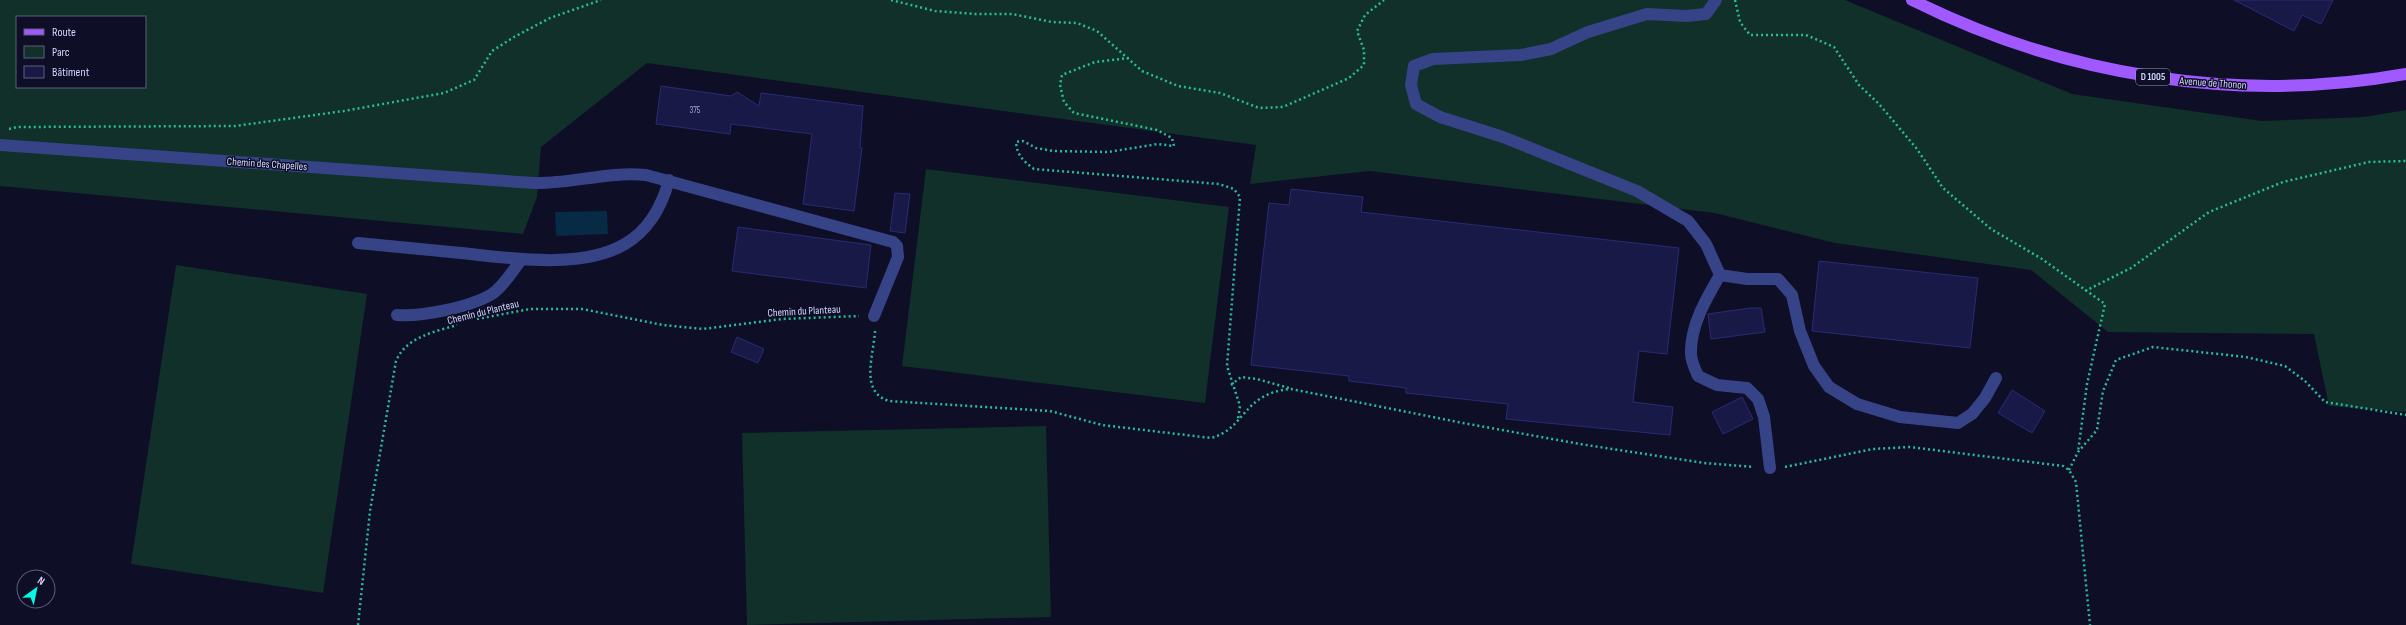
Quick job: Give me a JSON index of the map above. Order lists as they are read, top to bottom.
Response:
{
  "streets": {
    "main road": ["D 1005", "Avenue de Thonon"],
    "street": ["Chemin des Chapelles"],
    "path": ["Chemin du Planteau"]
  },
  "crossings": [
    ["Chemin des Chapelles", "Chemin du Planteau"]
  ],
  "house_numbers": ["375"],
  "legend": ["Route", "Parc", "Bâtiment"],
  "north": "top right"
}
